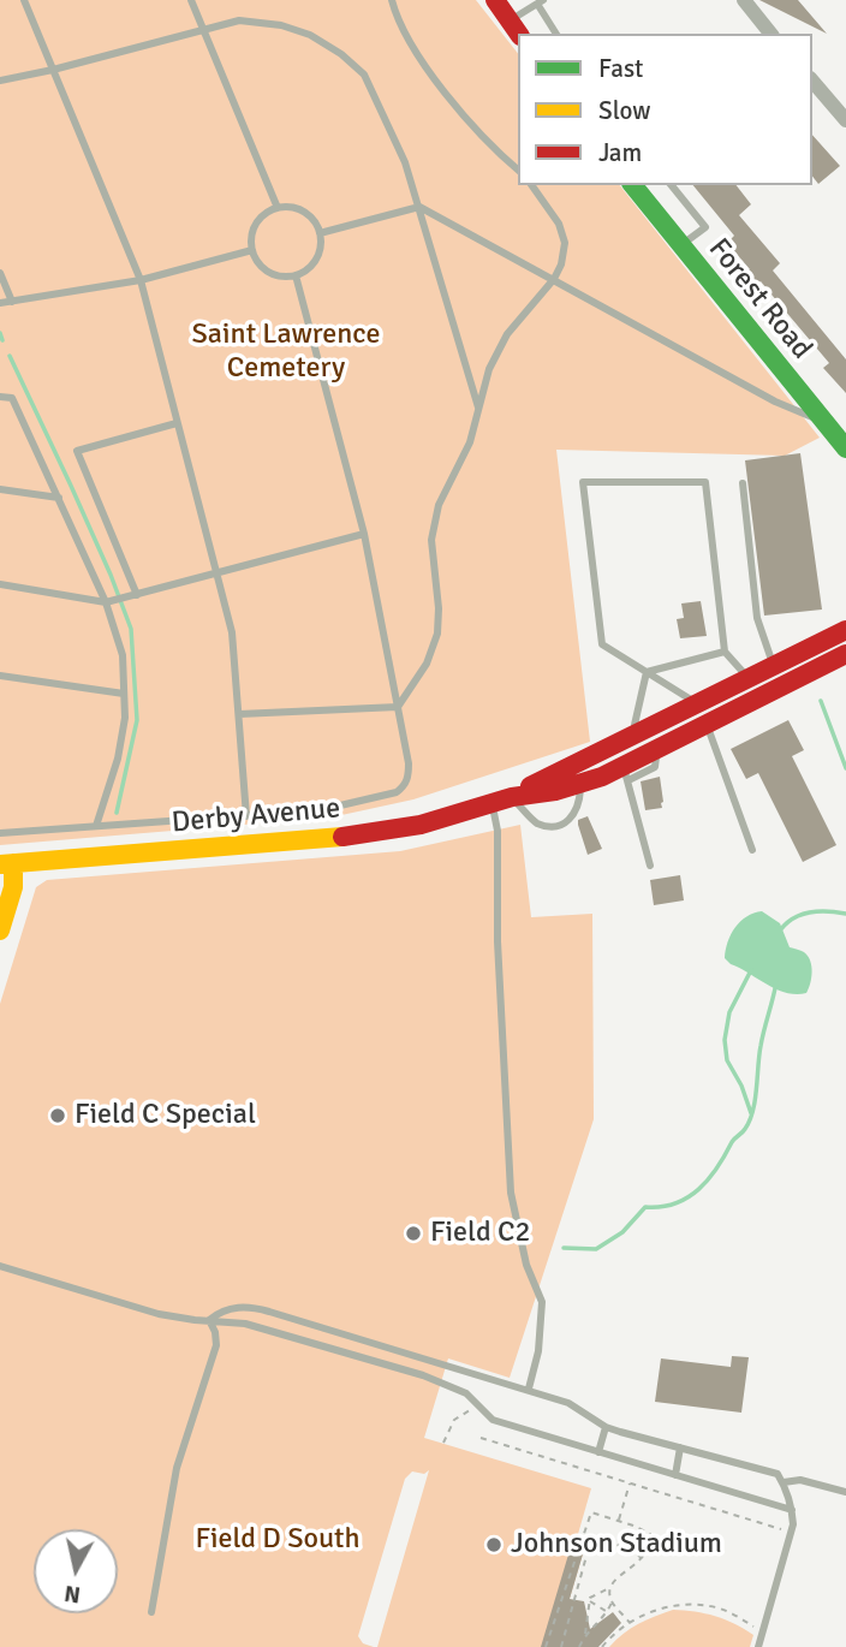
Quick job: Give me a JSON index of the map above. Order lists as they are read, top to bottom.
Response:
{
  "streets": {
    "main road": ["Forest Road", "Derby Avenue"]
  },
  "parks": ["Saint Lawrence Cemetery", "Field D South"],
  "places": ["Field C Special", "Field C2", "Johnson Stadium"],
  "legend": ["Fast", "Slow", "Jam"],
  "north": "bottom"
}
